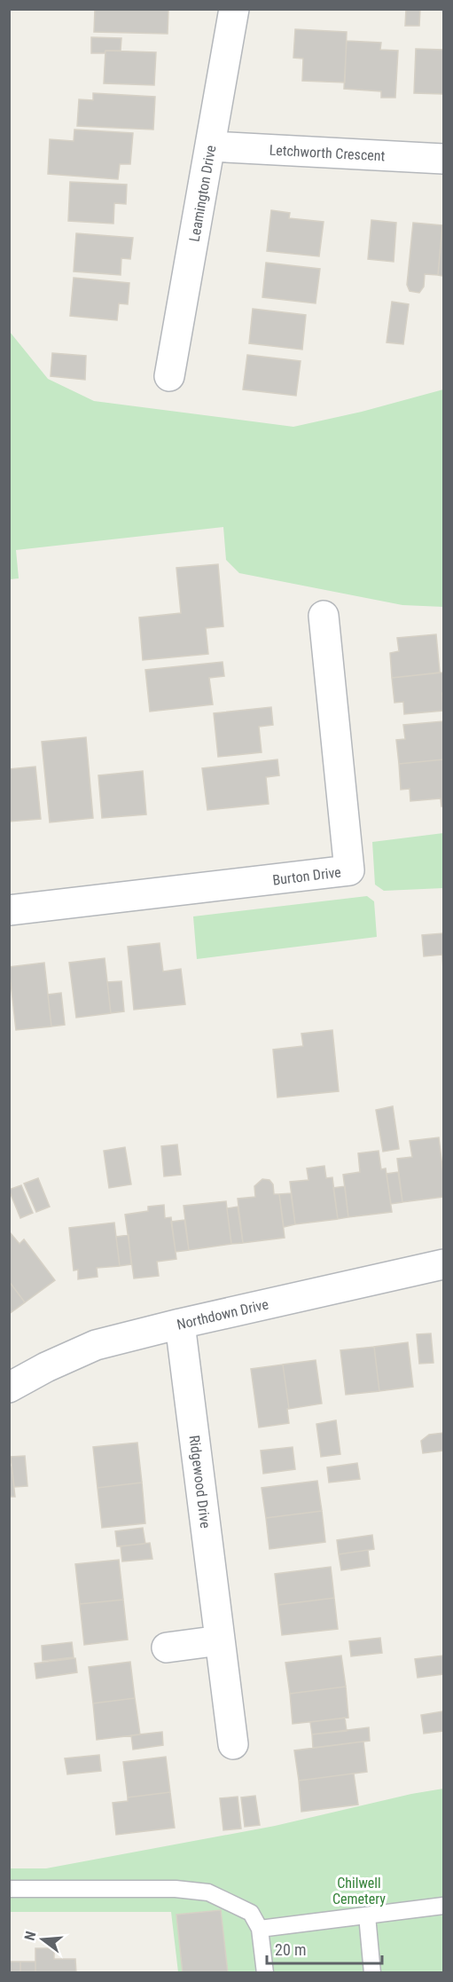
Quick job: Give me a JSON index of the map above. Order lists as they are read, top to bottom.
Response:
{
  "streets": {
    "street": [
      "Letchworth Crescent",
      "Leamington Drive",
      "Burton Drive",
      "Northdown Drive",
      "Ridgewood Drive"
    ]
  },
  "crossings": [
    ["Letchworth Crescent", "Leamington Drive"],
    ["Northdown Drive", "Ridgewood Drive"]
  ],
  "parks": ["Chilwell Cemetery"],
  "scale_bar": "20 m",
  "north": "left"
}
